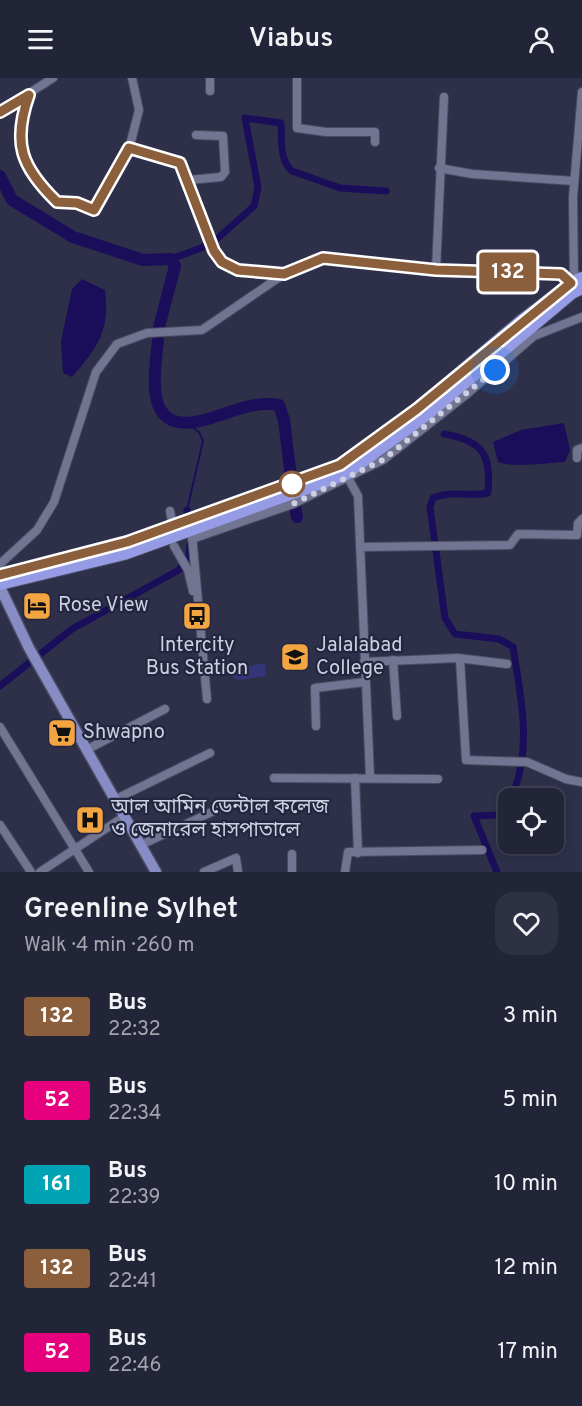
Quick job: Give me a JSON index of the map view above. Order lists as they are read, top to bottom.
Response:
{
  "places": {
    "hotel": ["Rose View"],
    "bus stop": ["Intercity Bus Station"],
    "school or university": ["Jalalabad College"],
    "supermarket": ["Shwapno"],
    "hospital": ["আল আমিন ডেন্টাল কলেজ ও জেনারেল হাসপাতালে"]
  },
  "lines": ["bus line 132"],
  "page": {
    "header": "Viabus",
    "on_map": "132",
    "heading": ["Greenline Sylhet", "Walk · 4 min · 260 m"],
    "list": [
      {
        "mark": "132",
        "name": "Bus",
        "note": "22:32",
        "value": "3 min"
      },
      {
        "mark": "52",
        "name": "Bus",
        "note": "22:34",
        "value": "5 min"
      },
      {
        "mark": "161",
        "name": "Bus",
        "note": "22:39",
        "value": "10 min"
      },
      {
        "mark": "132",
        "name": "Bus",
        "note": "22:41",
        "value": "12 min"
      },
      {
        "mark": "52",
        "name": "Bus",
        "note": "22:46",
        "value": "17 min"
      }
    ]
  }
}
